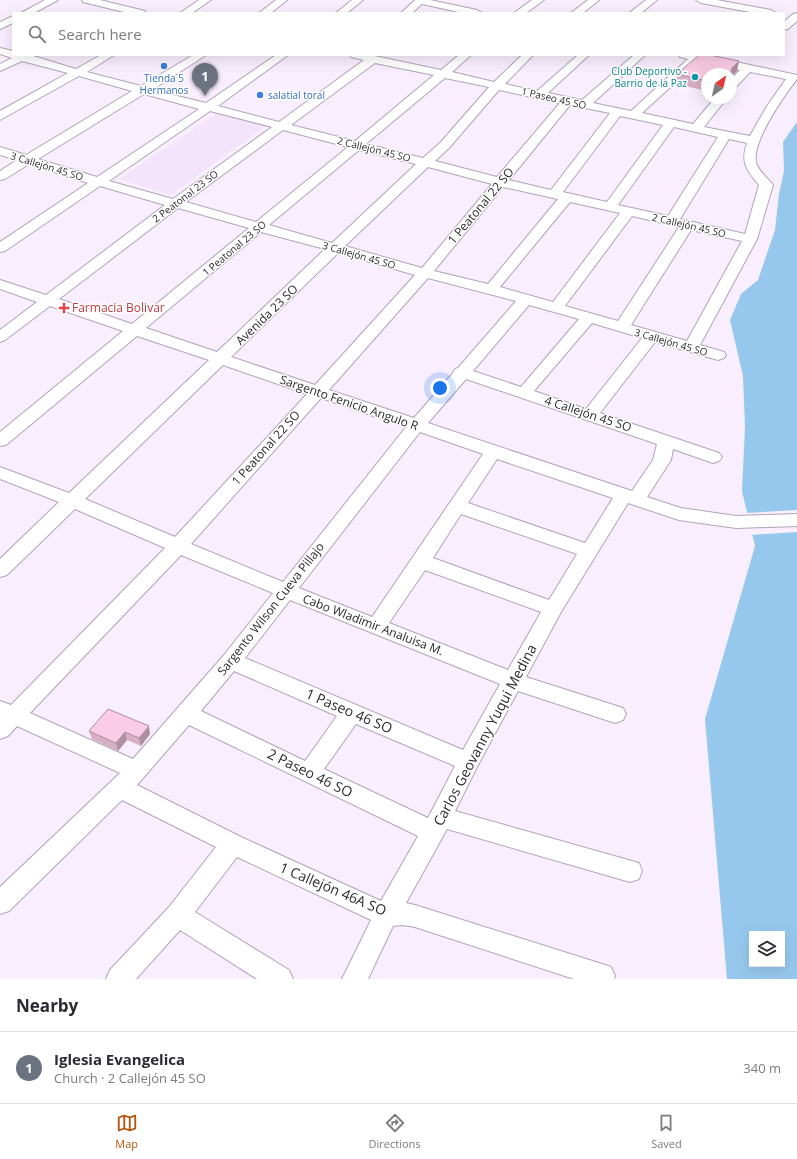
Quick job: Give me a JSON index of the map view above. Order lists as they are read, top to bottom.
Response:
{
  "streets": {
    "street": [
      "1 Paseo 45 SO",
      "2 Callejón 45 SO",
      "3 Callejón 45 SO",
      "2 Peatonal 23 SO",
      "1 Peatonal 22 SO",
      "1 Peatonal 23 SO",
      "Avenida 23 SO",
      "Sargento Fenicio Angulo R",
      "4 Callejón 45 SO",
      "Sargento Wilson Cueva Pillajo",
      "Cabo Wladimir Analuisa M.",
      "1 Paseo 46 SO",
      "Carlos Geovanny Yuqui Medina",
      "2 Paseo 46 SO",
      "1 Callejón 46A SO"
    ]
  },
  "crossings": [
    ["1 Paseo 45 SO", "2 Peatonal 23 SO"],
    ["1 Paseo 45 SO", "1 Peatonal 22 SO"],
    ["1 Paseo 45 SO", "1 Peatonal 23 SO"],
    ["1 Paseo 45 SO", "Avenida 23 SO"],
    ["2 Callejón 45 SO", "2 Peatonal 23 SO"],
    ["2 Callejón 45 SO", "1 Peatonal 22 SO"],
    ["2 Callejón 45 SO", "1 Peatonal 23 SO"],
    ["2 Callejón 45 SO", "Avenida 23 SO"],
    ["3 Callejón 45 SO", "2 Peatonal 23 SO"],
    ["3 Callejón 45 SO", "1 Peatonal 22 SO"],
    ["3 Callejón 45 SO", "1 Peatonal 23 SO"],
    ["3 Callejón 45 SO", "Avenida 23 SO"],
    ["3 Callejón 45 SO", "Sargento Wilson Cueva Pillajo"],
    ["2 Peatonal 23 SO", "Sargento Fenicio Angulo R"],
    ["1 Peatonal 22 SO", "Sargento Fenicio Angulo R"],
    ["1 Peatonal 22 SO", "Cabo Wladimir Analuisa M."],
    ["1 Peatonal 22 SO", "1 Callejón 46A SO"],
    ["1 Peatonal 23 SO", "Sargento Fenicio Angulo R"],
    ["Avenida 23 SO", "Sargento Fenicio Angulo R"],
    ["Avenida 23 SO", "Cabo Wladimir Analuisa M."],
    ["Sargento Fenicio Angulo R", "Sargento Wilson Cueva Pillajo"],
    ["Sargento Fenicio Angulo R", "Carlos Geovanny Yuqui Medina"],
    ["4 Callejón 45 SO", "Sargento Wilson Cueva Pillajo"],
    ["4 Callejón 45 SO", "Carlos Geovanny Yuqui Medina"],
    ["Sargento Wilson Cueva Pillajo", "Cabo Wladimir Analuisa M."],
    ["Sargento Wilson Cueva Pillajo", "1 Paseo 46 SO"],
    ["Sargento Wilson Cueva Pillajo", "2 Paseo 46 SO"],
    ["Sargento Wilson Cueva Pillajo", "1 Callejón 46A SO"],
    ["Cabo Wladimir Analuisa M.", "Carlos Geovanny Yuqui Medina"],
    ["1 Paseo 46 SO", "Carlos Geovanny Yuqui Medina"],
    ["Carlos Geovanny Yuqui Medina", "2 Paseo 46 SO"],
    ["Carlos Geovanny Yuqui Medina", "1 Callejón 46A SO"]
  ],
  "places": {
    "other": ["Tienda 5 Hermanos", "Club Deportivo - Barrio de la Paz", "salatial toral"],
    "health": ["Farmacia Bolivar"]
  },
  "north": "top right",
  "page": {
    "search": "Search here",
    "pins": "1",
    "heading": "Nearby",
    "list": [
      {
        "mark": "1",
        "name": "Iglesia Evangelica",
        "note": "Church · 2 Callejón 45 SO",
        "value": "340 m"
      }
    ],
    "nav": ["Map", "Directions", "Saved"]
  }
}
